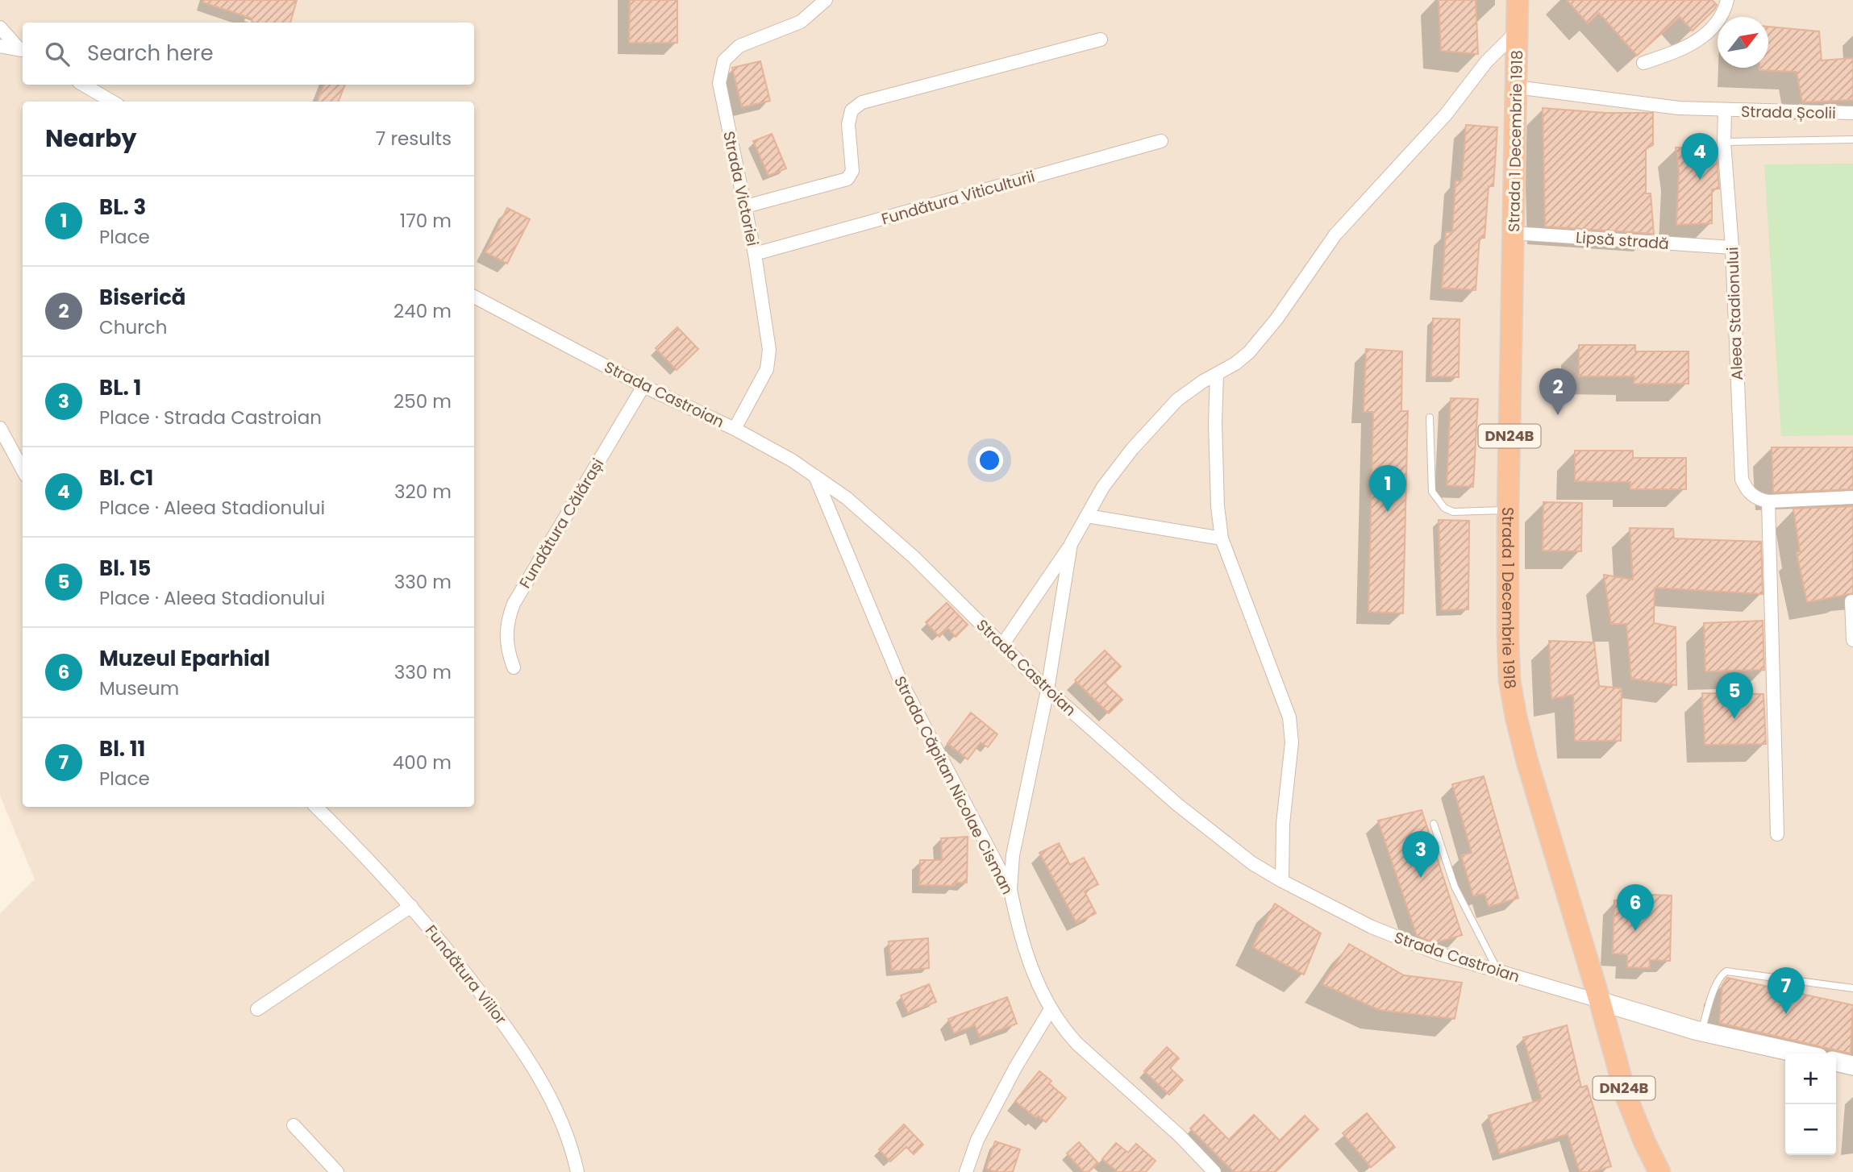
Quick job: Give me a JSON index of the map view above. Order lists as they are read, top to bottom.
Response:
{
  "streets": {
    "highway": ["Strada 1 Decembrie 1918", "DN24B"],
    "street": [
      "Strada Școlii",
      "Strada Victoriei",
      "Fundătura Viticulturii",
      "Lipsă stradă",
      "Aleea Stadionului",
      "Strada Castroian",
      "Fundătura Călărași",
      "Strada Căpitan Nicolae Cisman",
      "Fundătura Viilor"
    ]
  },
  "crossings": [
    ["Strada Școlii", "Strada 1 Decembrie 1918"],
    ["Strada Școlii", "Aleea Stadionului"],
    ["Strada 1 Decembrie 1918", "Lipsă stradă"],
    ["Strada 1 Decembrie 1918", "Strada Castroian"],
    ["Strada Victoriei", "Fundătura Viticulturii"],
    ["Strada Victoriei", "Strada Castroian"],
    ["Lipsă stradă", "Aleea Stadionului"],
    ["Strada Castroian", "Fundătura Călărași"],
    ["Strada Castroian", "Strada Căpitan Nicolae Cisman"]
  ],
  "north": "top right",
  "page": {
    "search": "Search here",
    "heading": ["Nearby", "7 results"],
    "pins": [
      "4",
      "2",
      "1",
      "5",
      "3",
      "6",
      "7"
    ],
    "list": [
      {
        "mark": "1",
        "name": "BL. 3",
        "note": "Place",
        "value": "170 m"
      },
      {
        "mark": "2",
        "name": "Biserică",
        "note": "Church",
        "value": "240 m"
      },
      {
        "mark": "3",
        "name": "BL. 1",
        "note": "Place · Strada Castroian",
        "value": "250 m"
      },
      {
        "mark": "4",
        "name": "Bl. C1",
        "note": "Place · Aleea Stadionului",
        "value": "320 m"
      },
      {
        "mark": "5",
        "name": "Bl. 15",
        "note": "Place · Aleea Stadionului",
        "value": "330 m"
      },
      {
        "mark": "6",
        "name": "Muzeul Eparhial",
        "note": "Museum",
        "value": "330 m"
      },
      {
        "mark": "7",
        "name": "Bl. 11",
        "note": "Place",
        "value": "400 m"
      }
    ],
    "map_buttons": ["+", "−"]
  }
}
